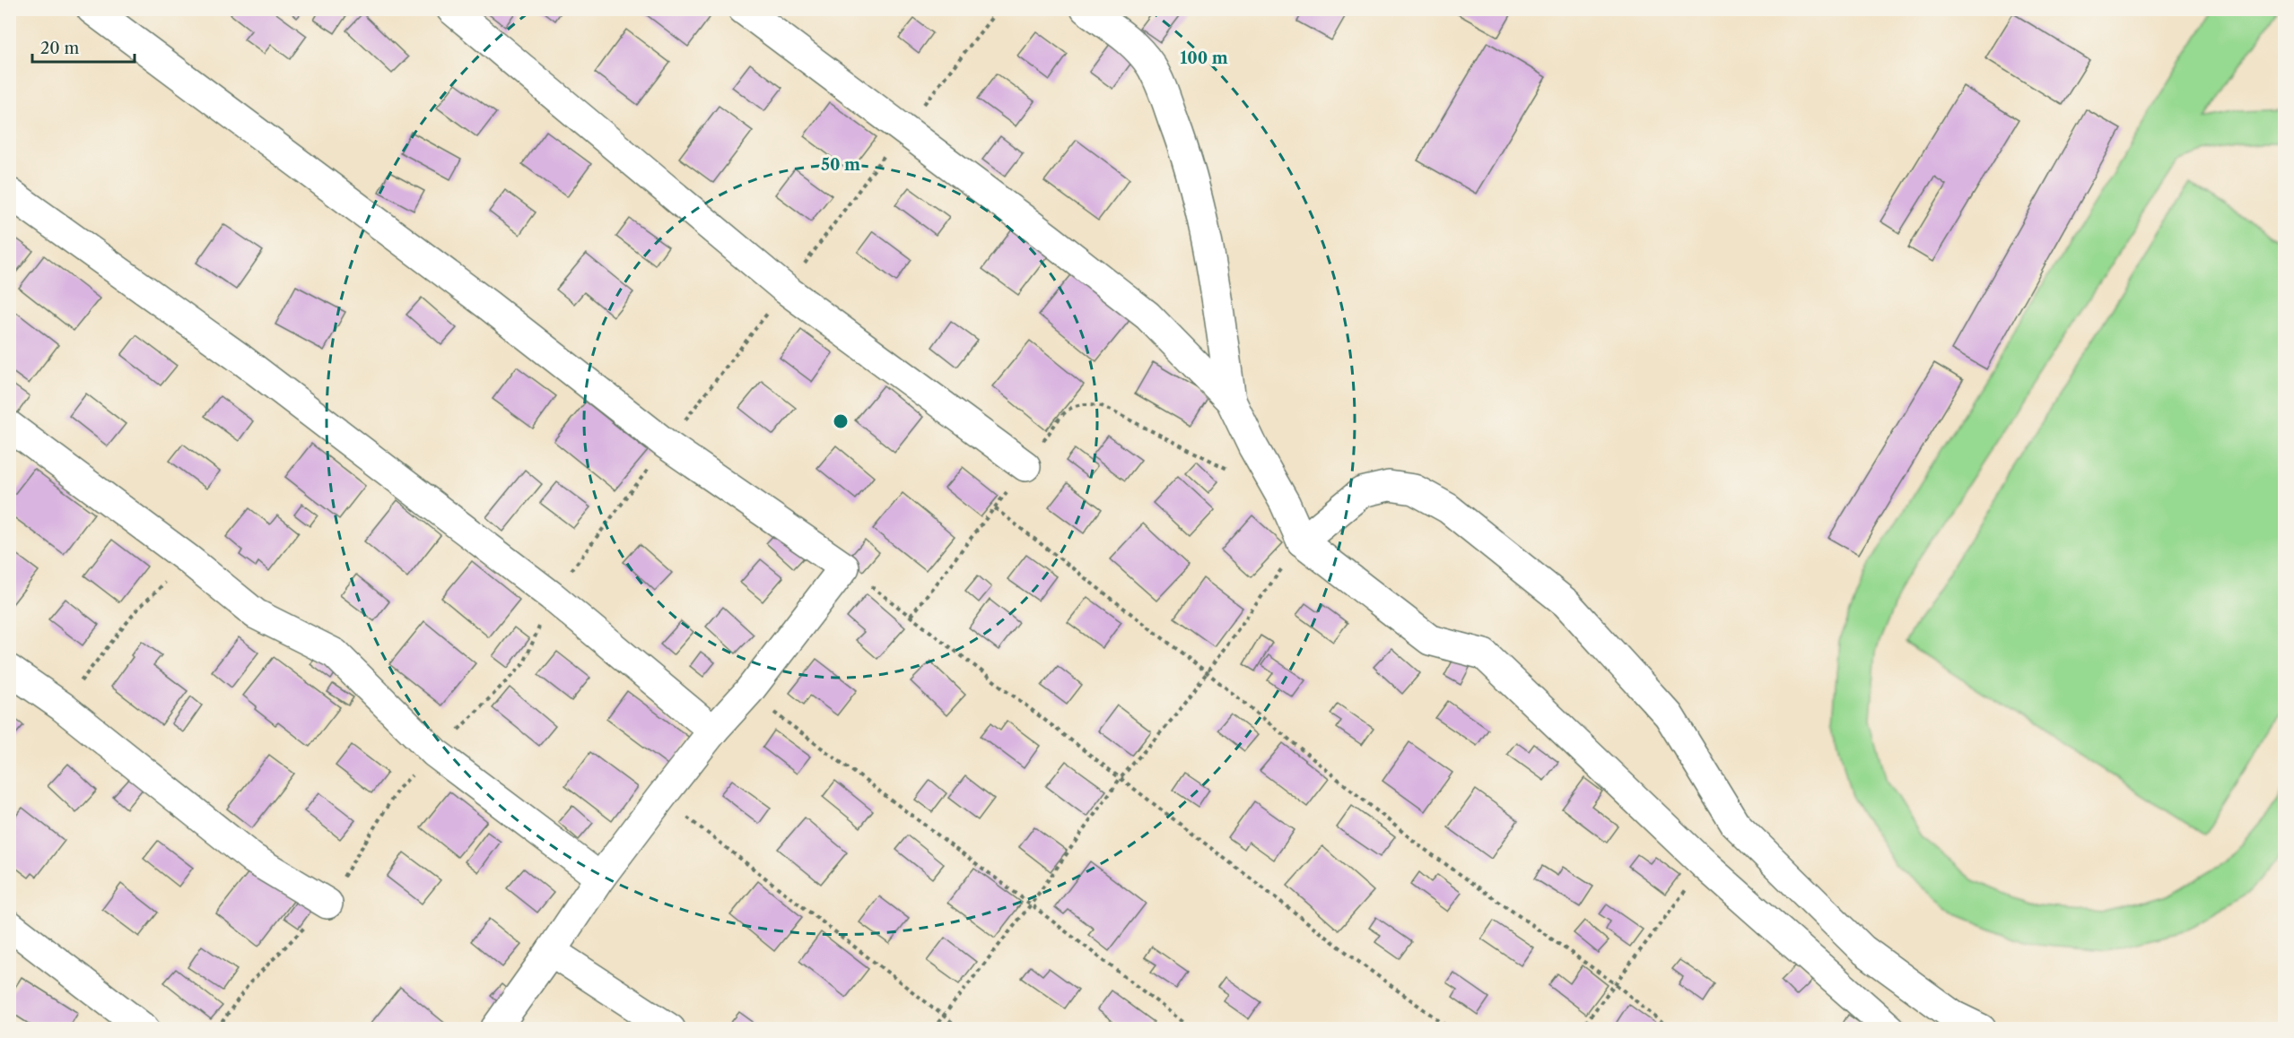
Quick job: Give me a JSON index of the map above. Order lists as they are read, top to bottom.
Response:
{
  "scale_bar": "20 m",
  "rings": ["100 m", "50 m"]
}
